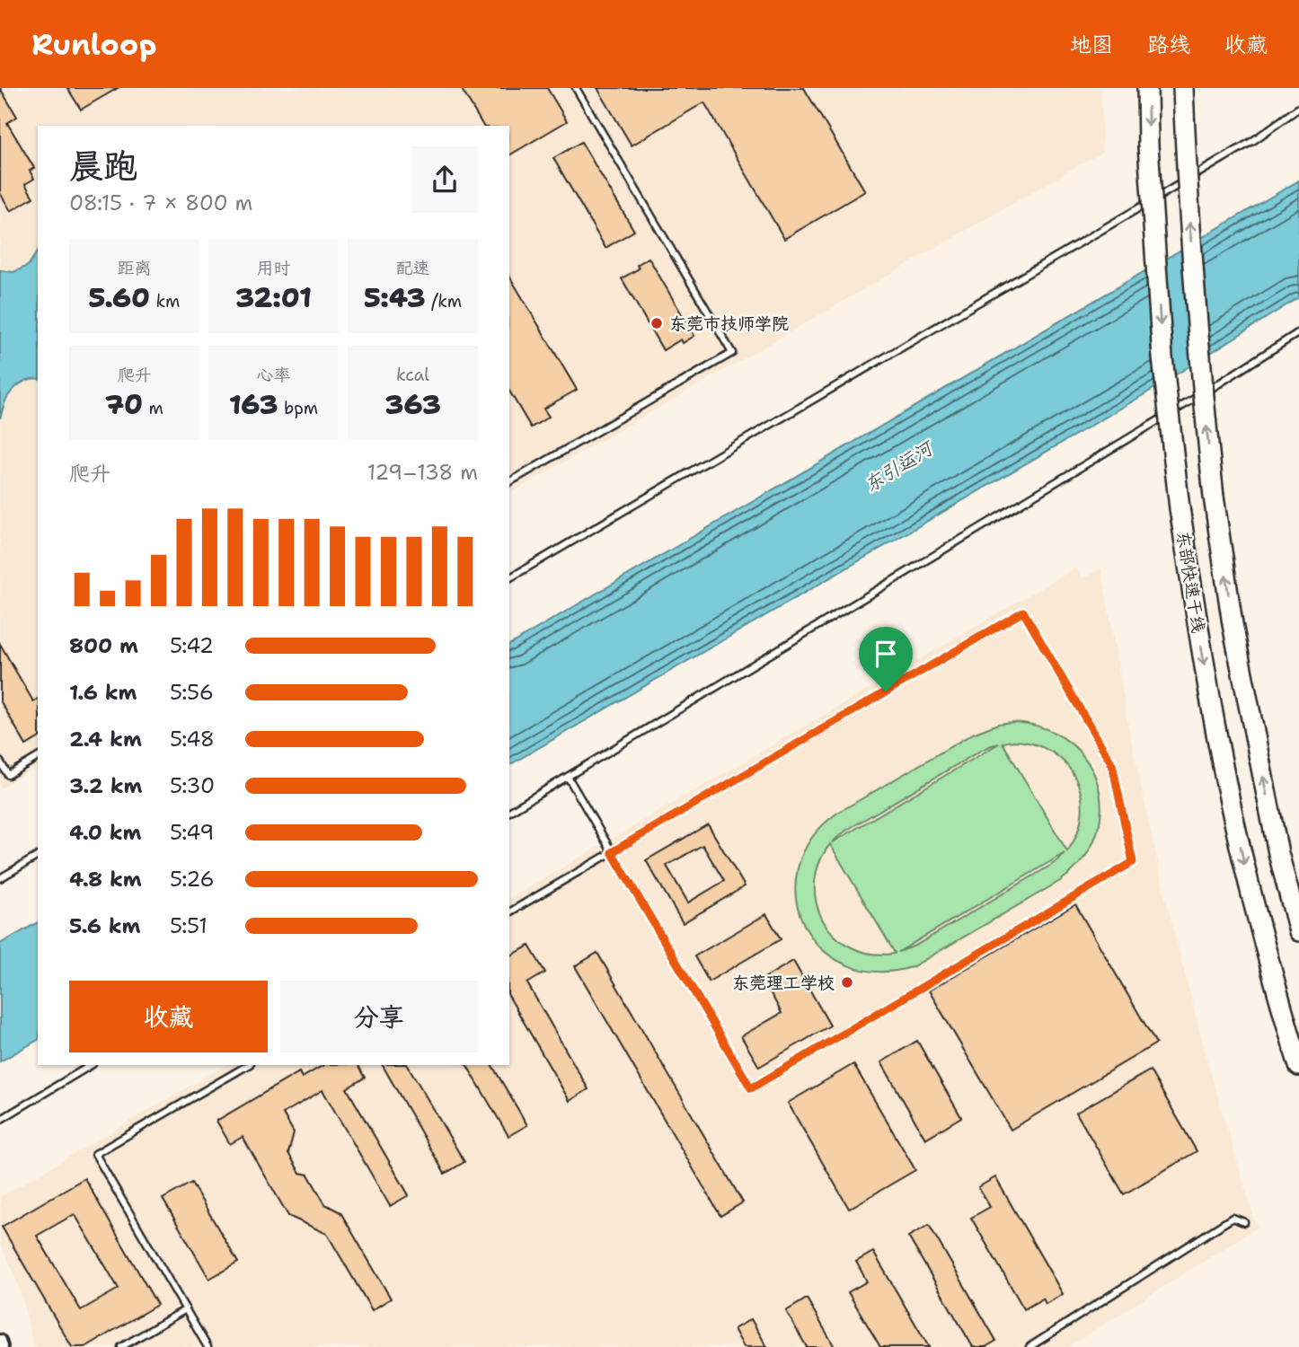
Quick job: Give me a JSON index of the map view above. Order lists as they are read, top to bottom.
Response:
{
  "streets": {
    "highway": ["东部快速干线"]
  },
  "water": ["东引运河"],
  "places": ["东莞市技师学院", "东莞理工学校"],
  "page": {
    "header": "Runloop",
    "nav": ["地图", "路线", "收藏"],
    "heading": ["晨跑", "08:15 · 7 × 800 m"],
    "stats": [
      ["距离", "5.60 km"],
      ["用时", "32:01"],
      ["配速", "5:43 /km"],
      ["爬升", "70 m"],
      ["心率", "163 bpm"],
      ["kcal", "363"]
    ],
    "chart": ["爬升", "129–138 m"],
    "list": [
      {
        "name": "800 m",
        "note": "5:42"
      },
      {
        "name": "1.6 km",
        "note": "5:56"
      },
      {
        "name": "2.4 km",
        "note": "5:48"
      },
      {
        "name": "3.2 km",
        "note": "5:30"
      },
      {
        "name": "4.0 km",
        "note": "5:49"
      },
      {
        "name": "4.8 km",
        "note": "5:26"
      },
      {
        "name": "5.6 km",
        "note": "5:51"
      }
    ],
    "buttons": ["收藏", "分享"]
  }
}
